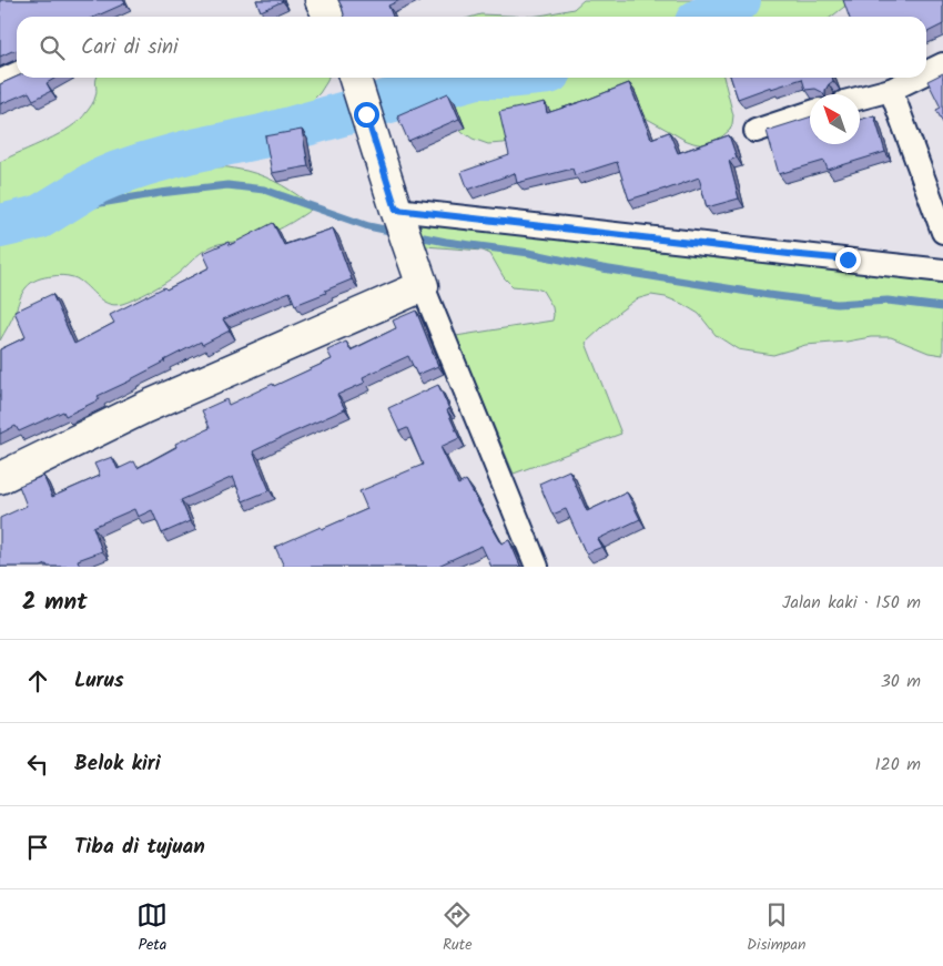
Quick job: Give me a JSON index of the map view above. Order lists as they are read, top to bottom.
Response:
{
  "north": "top left",
  "page": {
    "search": "Cari di sini",
    "heading": ["2 mnt", "Jalan kaki · 150 m"],
    "list": [
      ["Lurus", "30 m"],
      ["Belok kiri", "120 m"],
      "Tiba di tujuan"
    ],
    "nav": ["Peta", "Rute", "Disimpan"]
  }
}
